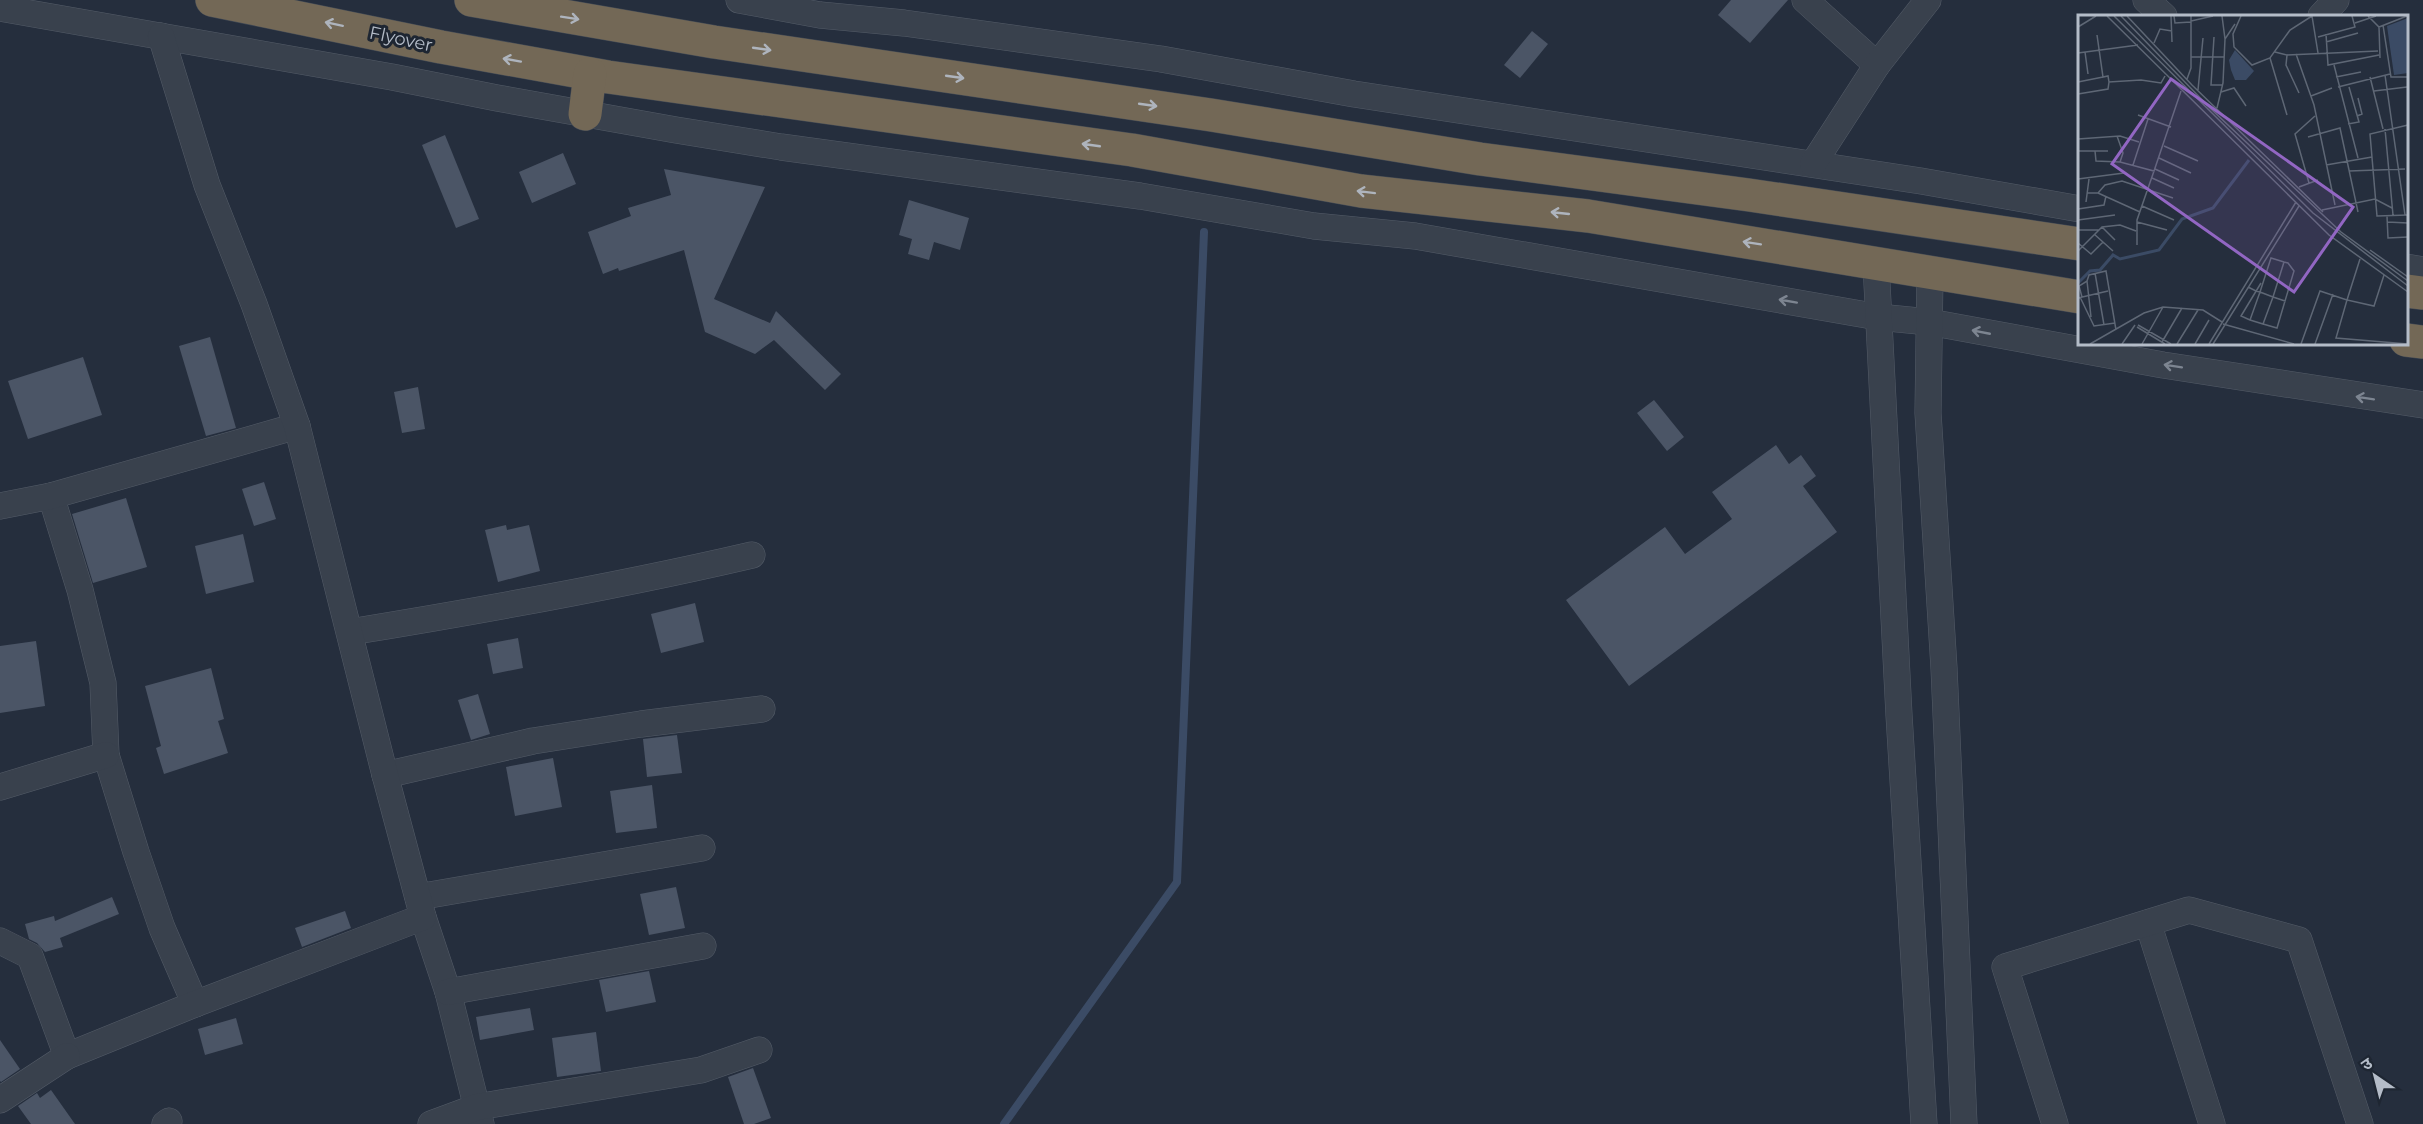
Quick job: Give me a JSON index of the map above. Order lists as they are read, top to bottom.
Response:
{
  "streets": {
    "highway": ["Flyover"]
  },
  "north": "top left"
}
